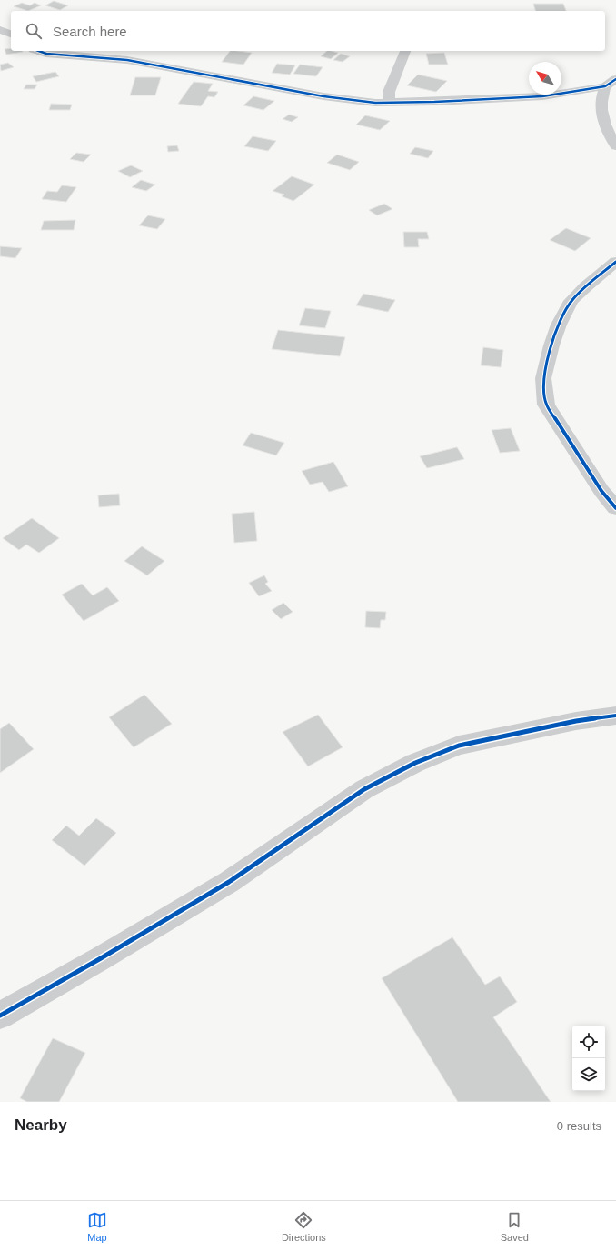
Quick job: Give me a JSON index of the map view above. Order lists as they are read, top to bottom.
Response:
{
  "north": "top left",
  "page": {
    "search": "Search here",
    "heading": ["Nearby", "0 results"],
    "nav": ["Map", "Directions", "Saved"]
  }
}
